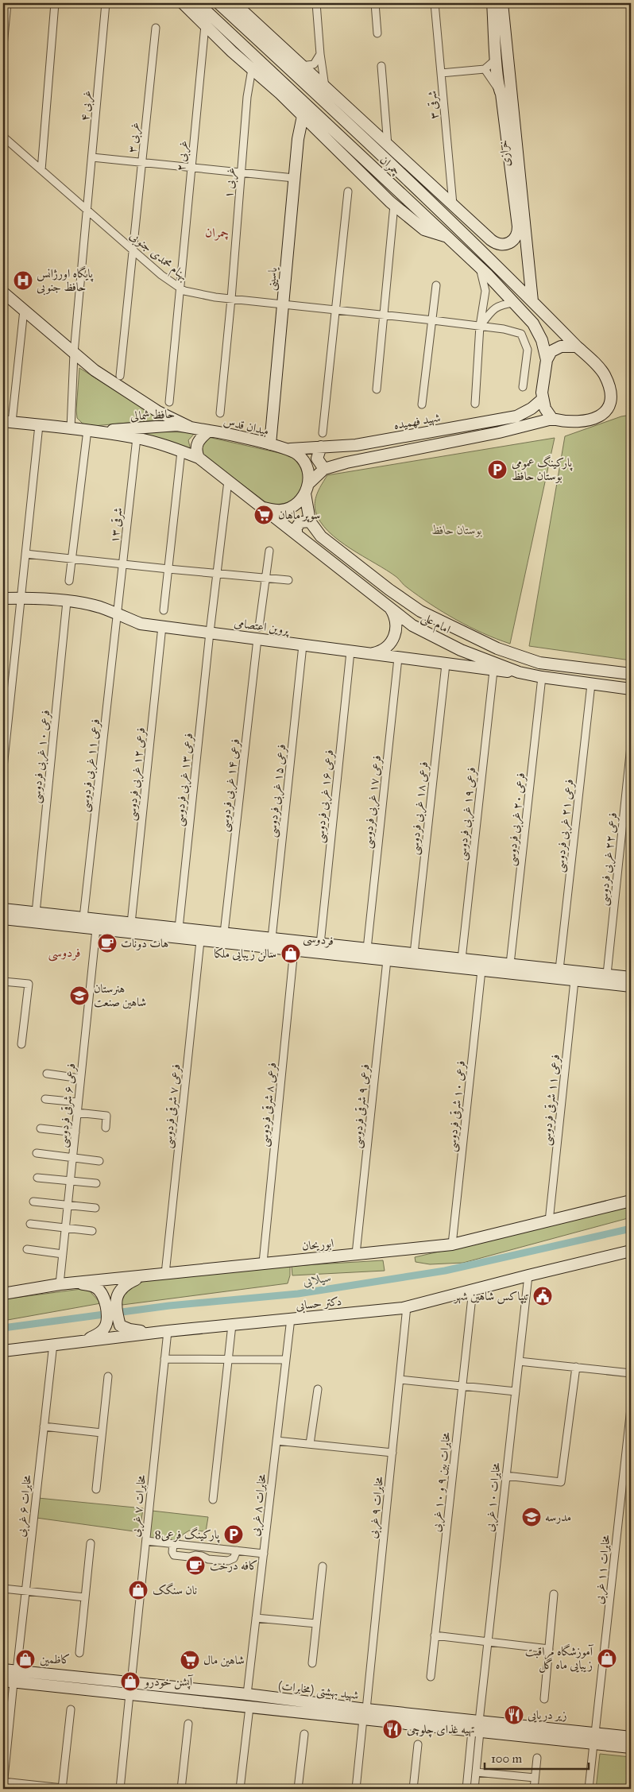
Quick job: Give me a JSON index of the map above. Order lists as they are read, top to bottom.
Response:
{
  "streets": {
    "main road": [
      "خرازی",
      "چمران",
      "یاسینی",
      "حافظ شمالی",
      "شهید فهمیده",
      "میدان قدس",
      "امام علی",
      "پروین اعتصامی",
      "فردوسی",
      "ابوریحان",
      "دکتر حسابی",
      "شهید بهشتی (مخابرات)"
    ],
    "street": [
      "۳ شرقی",
      "۴ غربی",
      "۳ غربی",
      "۲ غربی",
      "۱ غربی",
      "بهنام محمدی جنوبی",
      "۱۳ شرقی",
      "فرعی ۱۰ غربی فردوسی",
      "فرعی ۱۱ غربی فردوسی",
      "فرعی ۱۲ غربی فردوسی",
      "فرعی ۱۳ غربی فردوسی",
      "فرعی ۱۴ غربی فردوسی",
      "فرعی ۱۵ غربی فردوسی",
      "فرعی ۱۶ غربی فردوسی",
      "فرعی ۱۷ غربی فردوسی",
      "فرعی ۱۸ غربی فردوسی",
      "فرعی ۱۹ غربی فردوسی",
      "فرعی ۲۰ غربی فردوسی",
      "فرعی ۲۱ غربی فردوسی",
      "فرعی ۲۲ غربی فردوسی",
      "فرعی ۱۱ شرقی فردوسی",
      "فرعی ۸ شرقی فردوسی",
      "فرعی ۶ شرقی فردوسی",
      "فرعی ۷ شرقی فردوسی",
      "فرعی ۹ شرقی فردوسی",
      "فرعی ۱۰ شرقی فردوسی",
      "مخابرات بین ۹ و ۱۰ غربی",
      "مخابرات ۱۰ غربی",
      "مخابرات ۸ غربی",
      "مخابرات ۶ غربی",
      "مخابرات ۷ غربی",
      "مخابرات ۹ غربی",
      "مخابرات ۱۱ غربی"
    ]
  },
  "crossings": [
    ["۳ شرقی", "چمران"],
    ["۴ غربی", "بهنام محمدی جنوبی"],
    ["۳ غربی", "بهنام محمدی جنوبی"],
    ["خرازی", "چمران"],
    ["۲ غربی", "بهنام محمدی جنوبی"],
    ["چمران", "شهید فهمیده"],
    ["۱ غربی", "بهنام محمدی جنوبی"],
    ["بهنام محمدی جنوبی", "یاسینی"],
    ["یاسینی", "میدان قدس"],
    ["حافظ شمالی", "میدان قدس"],
    ["حافظ شمالی", "۱۳ شرقی"],
    ["شهید فهمیده", "میدان قدس"],
    ["میدان قدس", "امام علی"],
    ["۱۳ شرقی", "پروین اعتصامی"],
    ["۱۳ شرقی", "فرعی ۱۱ غربی فردوسی"],
    ["امام علی", "پروین اعتصامی"],
    ["امام علی", "فرعی ۲۰ غربی فردوسی"],
    ["امام علی", "فرعی ۲۱ غربی فردوسی"],
    ["پروین اعتصامی", "فرعی ۱۰ غربی فردوسی"],
    ["پروین اعتصامی", "فرعی ۱۱ غربی فردوسی"],
    ["پروین اعتصامی", "فرعی ۱۲ غربی فردوسی"],
    ["پروین اعتصامی", "فرعی ۱۳ غربی فردوسی"],
    ["پروین اعتصامی", "فرعی ۱۴ غربی فردوسی"],
    ["پروین اعتصامی", "فرعی ۱۵ غربی فردوسی"],
    ["پروین اعتصامی", "فرعی ۱۶ غربی فردوسی"],
    ["پروین اعتصامی", "فرعی ۱۷ غربی فردوسی"],
    ["پروین اعتصامی", "فرعی ۱۸ غربی فردوسی"],
    ["پروین اعتصامی", "فرعی ۱۹ غربی فردوسی"],
    ["فرعی ۱۰ غربی فردوسی", "فردوسی"],
    ["فرعی ۱۱ غربی فردوسی", "فردوسی"],
    ["فرعی ۱۲ غربی فردوسی", "فردوسی"],
    ["فرعی ۱۳ غربی فردوسی", "فردوسی"],
    ["فرعی ۱۴ غربی فردوسی", "فردوسی"],
    ["فرعی ۱۵ غربی فردوسی", "فردوسی"],
    ["فرعی ۱۶ غربی فردوسی", "فردوسی"],
    ["فرعی ۱۷ غربی فردوسی", "فردوسی"],
    ["فرعی ۱۸ غربی فردوسی", "فردوسی"],
    ["فرعی ۱۹ غربی فردوسی", "فردوسی"],
    ["فرعی ۲۰ غربی فردوسی", "فردوسی"],
    ["فرعی ۲۱ غربی فردوسی", "فردوسی"],
    ["فرعی ۲۲ غربی فردوسی", "فردوسی"],
    ["فردوسی", "فرعی ۱۱ شرقی فردوسی"],
    ["فردوسی", "فرعی ۸ شرقی فردوسی"],
    ["فردوسی", "فرعی ۶ شرقی فردوسی"],
    ["فردوسی", "فرعی ۷ شرقی فردوسی"],
    ["فردوسی", "فرعی ۹ شرقی فردوسی"],
    ["فردوسی", "فرعی ۱۰ شرقی فردوسی"],
    ["فرعی ۱۱ شرقی فردوسی", "ابوریحان"],
    ["فرعی ۸ شرقی فردوسی", "ابوریحان"],
    ["فرعی ۶ شرقی فردوسی", "ابوریحان"],
    ["فرعی ۷ شرقی فردوسی", "ابوریحان"],
    ["فرعی ۹ شرقی فردوسی", "ابوریحان"],
    ["فرعی ۱۰ شرقی فردوسی", "ابوریحان"],
    ["دکتر حسابی", "مخابرات بین ۹ و ۱۰ غربی"],
    ["دکتر حسابی", "مخابرات ۱۰ غربی"],
    ["دکتر حسابی", "مخابرات ۸ غربی"],
    ["دکتر حسابی", "مخابرات ۶ غربی"],
    ["دکتر حسابی", "مخابرات ۷ غربی"],
    ["دکتر حسابی", "مخابرات ۹ غربی"],
    ["مخابرات ۱۰ غربی", "شهید بهشتی (مخابرات)"],
    ["مخابرات ۸ غربی", "شهید بهشتی (مخابرات)"],
    ["مخابرات ۶ غربی", "شهید بهشتی (مخابرات)"],
    ["مخابرات ۷ غربی", "شهید بهشتی (مخابرات)"],
    ["مخابرات ۹ غربی", "شهید بهشتی (مخابرات)"],
    ["مخابرات ۱۱ غربی", "شهید بهشتی (مخابرات)"]
  ],
  "districts": ["چمران", "فردوسی"],
  "water": ["سیلابی"],
  "parks": ["بوستان حافظ"],
  "places": {
    "hospital": ["پایگاه اورژانس حافظ جنوبی"],
    "parking": ["پارکینگ عمومی بوستان حافظ", "پارکینگ فرعی8"],
    "supermarket": ["سوپر ماهان", "شاهین مال"],
    "cafe": ["هات دونات", "کافه درخت"],
    "shop": [
      "سالن زیبایی ملکا",
      "نان سنگک",
      "آموزشگاه مراقبت زیبایی ماه گل",
      "کاظمین",
      "آپشن خودرو"
    ],
    "school or university": ["هنرستان شاهین صنعت", "مدرسه"],
    "public building": ["تیپاکس شاهین شهر"],
    "restaurant": ["زیر دریایی", "تهیه غذای چلوچی"]
  },
  "scale_bar": "100 m"
}
